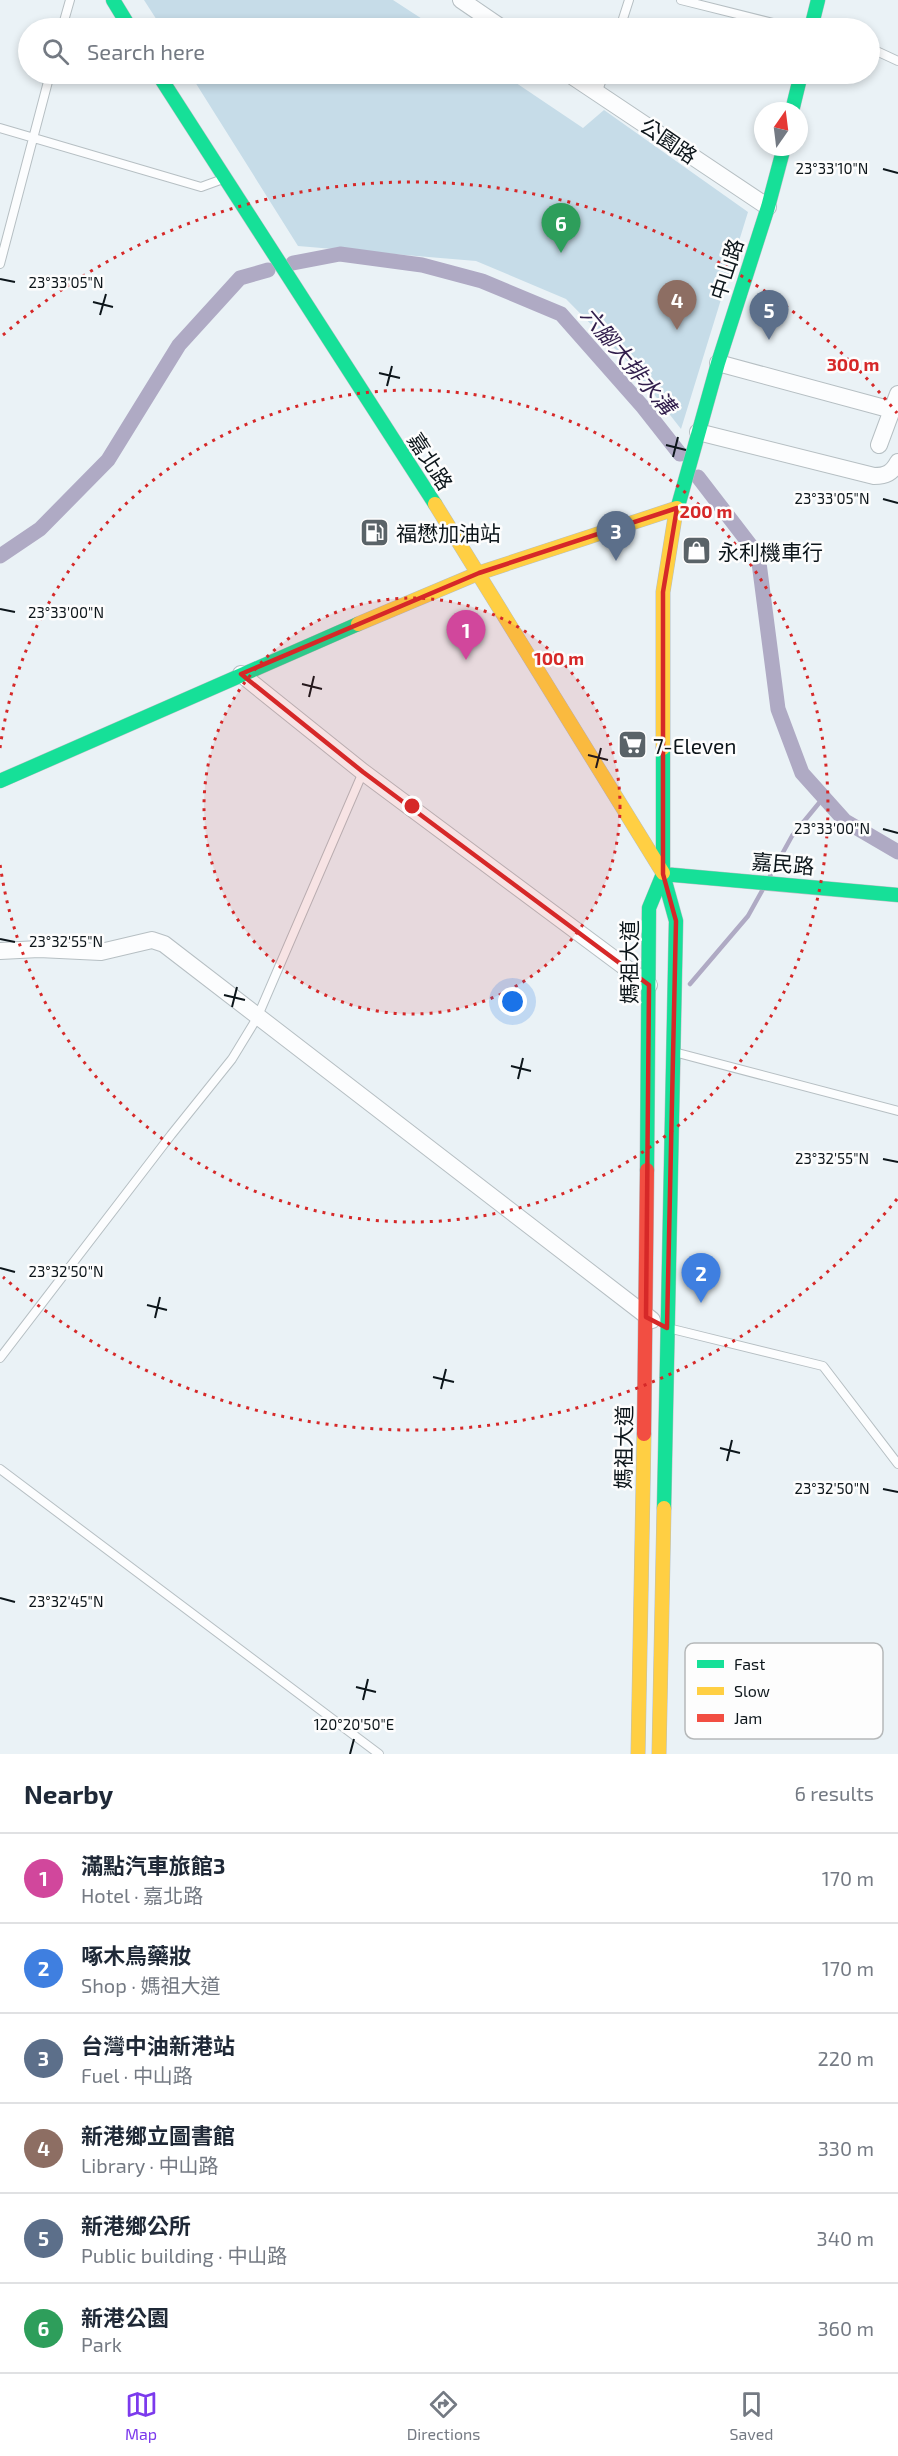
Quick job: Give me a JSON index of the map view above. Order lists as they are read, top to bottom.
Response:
{
  "streets": {
    "main road": [
      "中山路",
      "嘉北路",
      "嘉民路",
      "媽祖大道"
    ],
    "street": ["公園路"]
  },
  "crossings": [
    ["公園路", "中山路"],
    ["中山路", "嘉北路"],
    ["中山路", "嘉民路"],
    ["中山路", "媽祖大道"],
    ["嘉北路", "嘉民路"],
    ["嘉北路", "媽祖大道"],
    ["嘉民路", "媽祖大道"]
  ],
  "water": ["六腳大排水溝"],
  "places": {
    "fuel station": ["福懋加油站"],
    "shop": ["永利機車行"],
    "supermarket": ["7-Eleven"]
  },
  "legend": ["Fast", "Slow", "Jam"],
  "north": "top",
  "page": {
    "search": "Search here",
    "pins": [
      "6",
      "4",
      "5",
      "3",
      "1",
      "2"
    ],
    "heading": ["Nearby", "6 results"],
    "list": [
      {
        "mark": "1",
        "name": "滿點汽車旅館3",
        "note": "Hotel · 嘉北路",
        "value": "170 m"
      },
      {
        "mark": "2",
        "name": "啄木鳥藥妝",
        "note": "Shop · 媽祖大道",
        "value": "170 m"
      },
      {
        "mark": "3",
        "name": "台灣中油新港站",
        "note": "Fuel · 中山路",
        "value": "220 m"
      },
      {
        "mark": "4",
        "name": "新港鄉立圖書館",
        "note": "Library · 中山路",
        "value": "330 m"
      },
      {
        "mark": "5",
        "name": "新港鄉公所",
        "note": "Public building · 中山路",
        "value": "340 m"
      },
      {
        "mark": "6",
        "name": "新港公園",
        "note": "Park",
        "value": "360 m"
      }
    ],
    "nav": ["Map", "Directions", "Saved"]
  },
  "coordinates": [
    "23°33'10\"N",
    "23°33'05\"N",
    "23°33'00\"N",
    "23°32'55\"N",
    "23°32'50\"N",
    "23°32'45\"N",
    "120°20'50\"E"
  ],
  "rings": ["300 m", "200 m", "100 m"]
}
